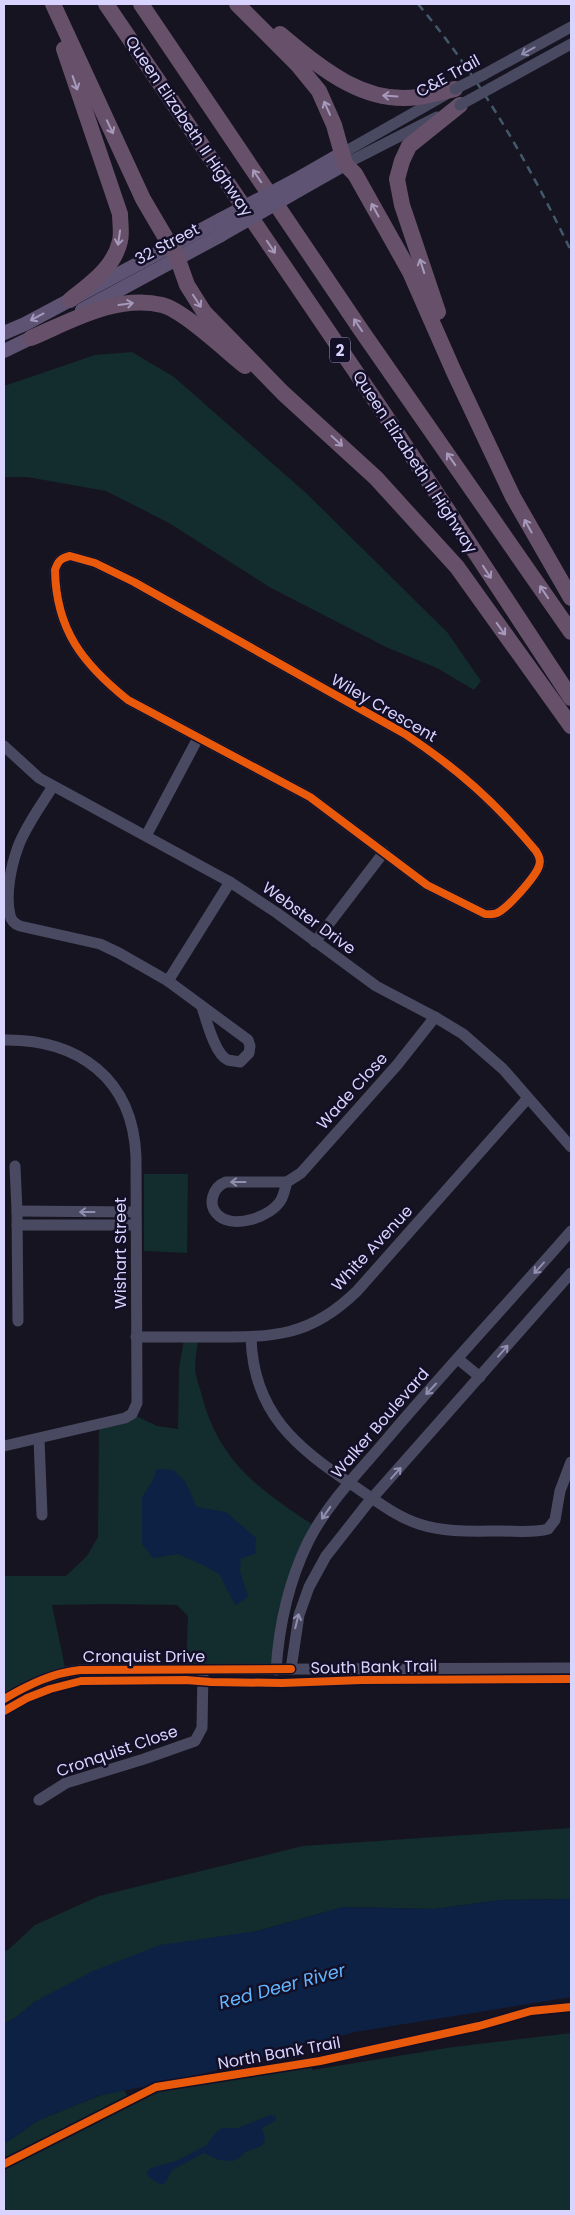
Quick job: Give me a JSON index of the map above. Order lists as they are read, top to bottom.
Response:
{
  "streets": {
    "highway": ["Queen Elizabeth II Highway", "2"],
    "main road": ["32 Street"],
    "street": [
      "C&E Trail",
      "Wiley Crescent",
      "Webster Drive",
      "Wade Close",
      "White Avenue",
      "Wishart Street",
      "Walker Boulevard",
      "Cronquist Drive",
      "Cronquist Close"
    ],
    "cycle path": ["South Bank Trail", "North Bank Trail"]
  },
  "crossings": [
    ["C&E Trail", "32 Street"],
    ["Webster Drive", "Wade Close"],
    ["Webster Drive", "White Avenue"],
    ["White Avenue", "Wishart Street"],
    ["Walker Boulevard", "Cronquist Drive"],
    ["Cronquist Drive", "Cronquist Close"]
  ],
  "water": ["Red Deer River"]
}
